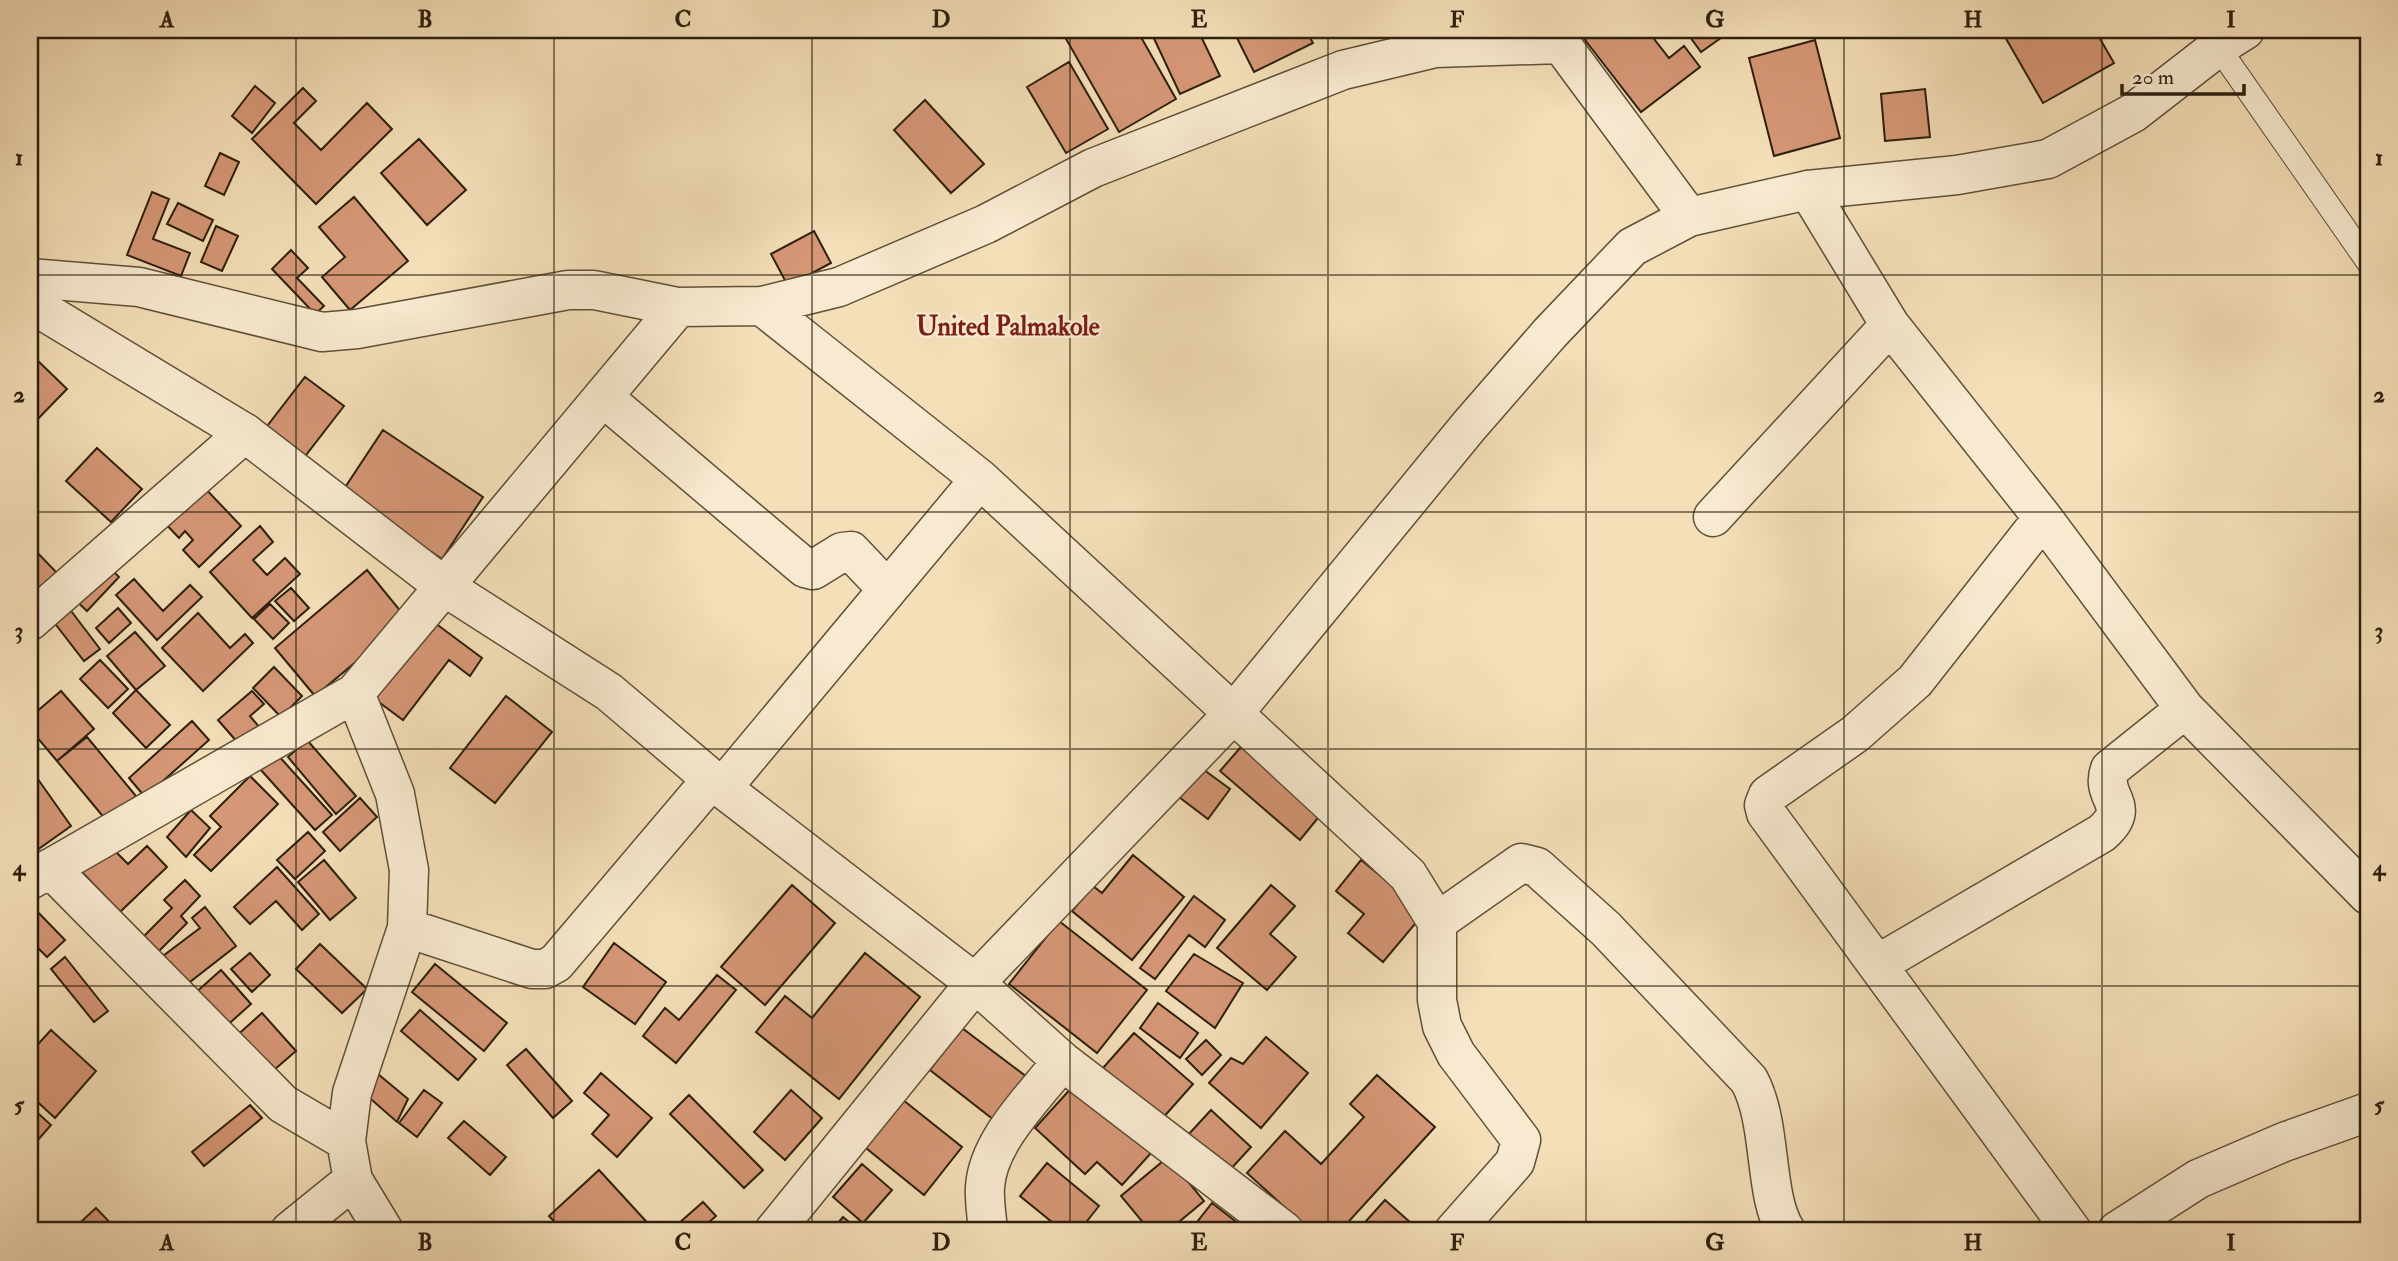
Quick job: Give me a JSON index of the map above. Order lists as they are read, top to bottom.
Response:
{
  "districts": ["United Palmakole"],
  "scale_bar": "20 m",
  "grid": {
    "columns": [
      "A",
      "B",
      "C",
      "D",
      "E",
      "F",
      "G",
      "H",
      "I"
    ],
    "rows": [
      "1",
      "2",
      "3",
      "4",
      "5"
    ]
  }
}
